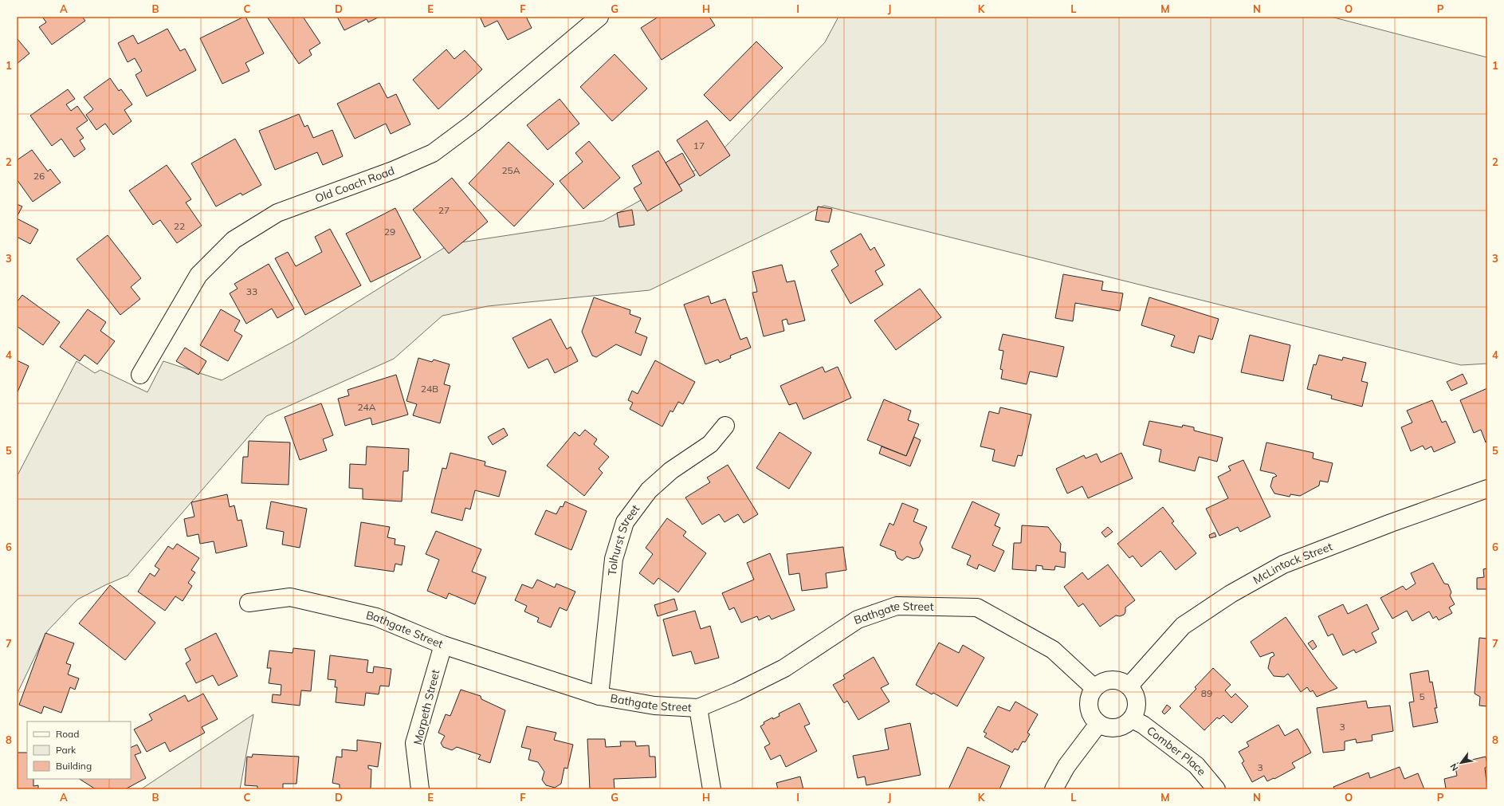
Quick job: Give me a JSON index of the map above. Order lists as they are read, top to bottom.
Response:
{
  "streets": {
    "street": [
      "Old Coach Road",
      "Tolhurst Street",
      "McLintock Street",
      "Bathgate Street",
      "Morpeth Street",
      "Comber Place"
    ]
  },
  "crossings": [
    ["Tolhurst Street", "Bathgate Street"],
    ["McLintock Street", "Bathgate Street"],
    ["McLintock Street", "Comber Place"],
    ["Bathgate Street", "Morpeth Street"],
    ["Bathgate Street", "Comber Place"]
  ],
  "house_numbers": [
    "17",
    "25A",
    "26",
    "27",
    "22",
    "29",
    "33",
    "24B",
    "24A",
    "89",
    "5",
    "3",
    "3"
  ],
  "legend": ["Road", "Park", "Building"],
  "north": "bottom left",
  "grid": {
    "columns": [
      "A",
      "B",
      "C",
      "D",
      "E",
      "F",
      "G",
      "H",
      "I",
      "J",
      "K",
      "L",
      "M",
      "N",
      "O",
      "P"
    ],
    "rows": [
      "1",
      "2",
      "3",
      "4",
      "5",
      "6",
      "7",
      "8"
    ]
  }
}
